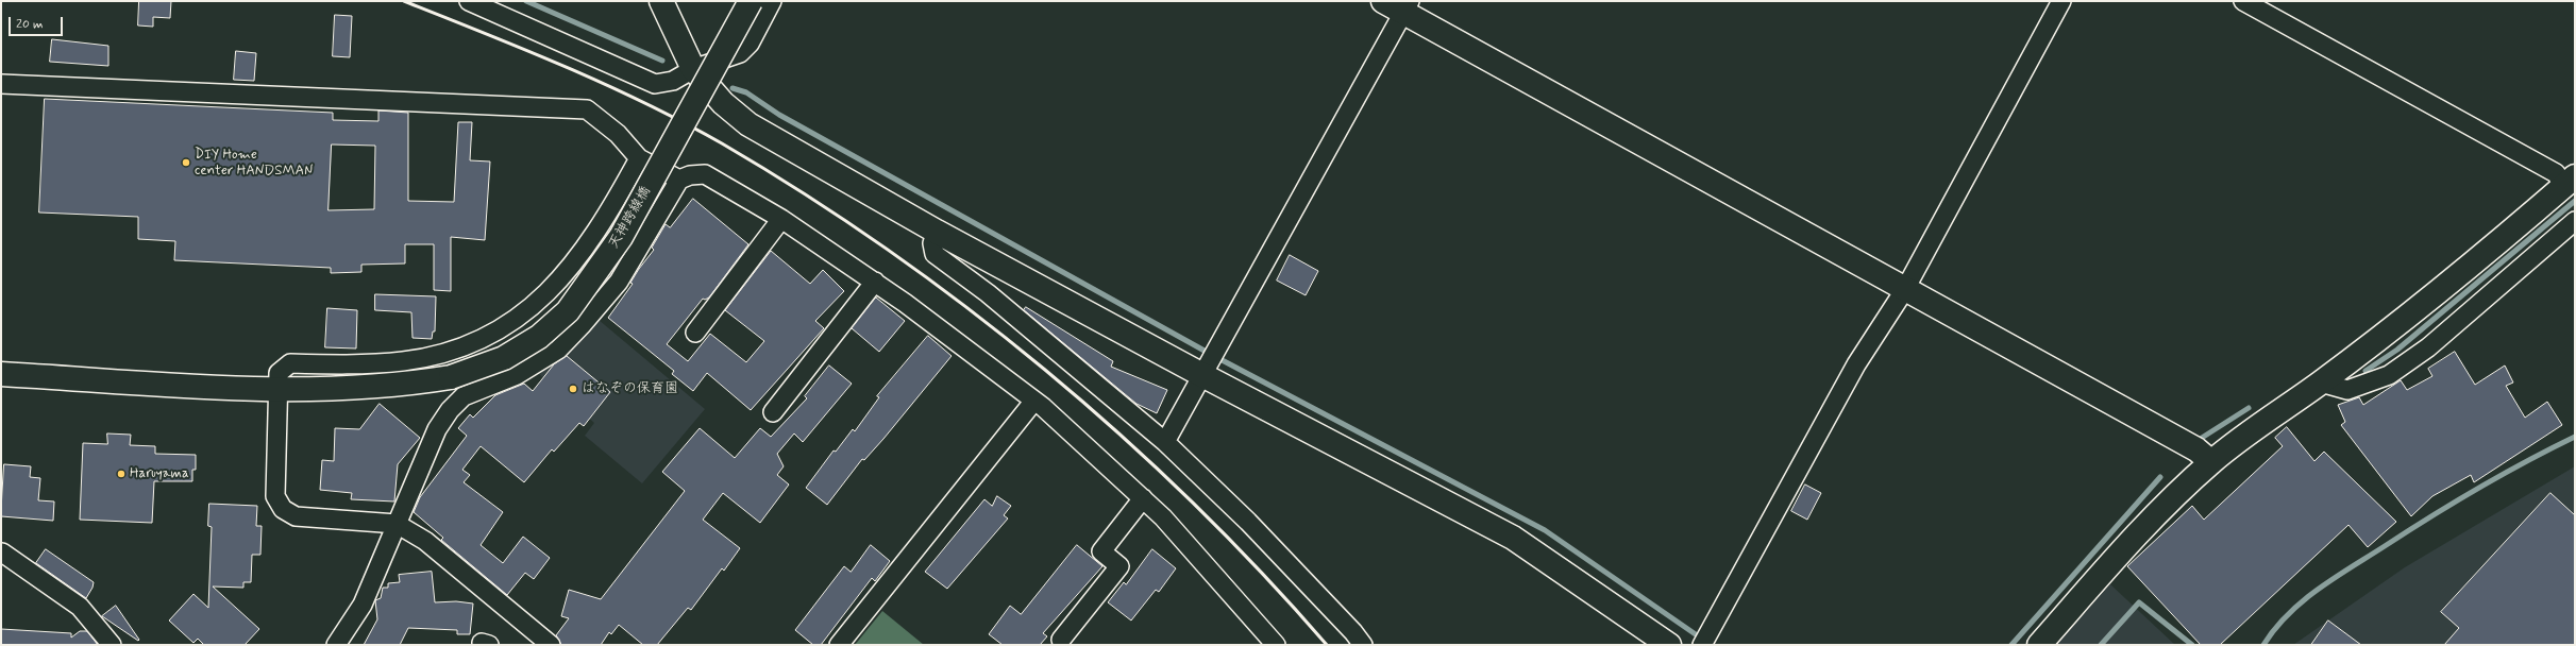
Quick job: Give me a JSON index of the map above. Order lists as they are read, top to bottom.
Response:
{
  "streets": {
    "street": ["天神跨線橋"]
  },
  "places": ["DIY Home center HANDSMAN", "はなぞの保育園", "Haruyama"],
  "scale_bar": "20 m"
}
